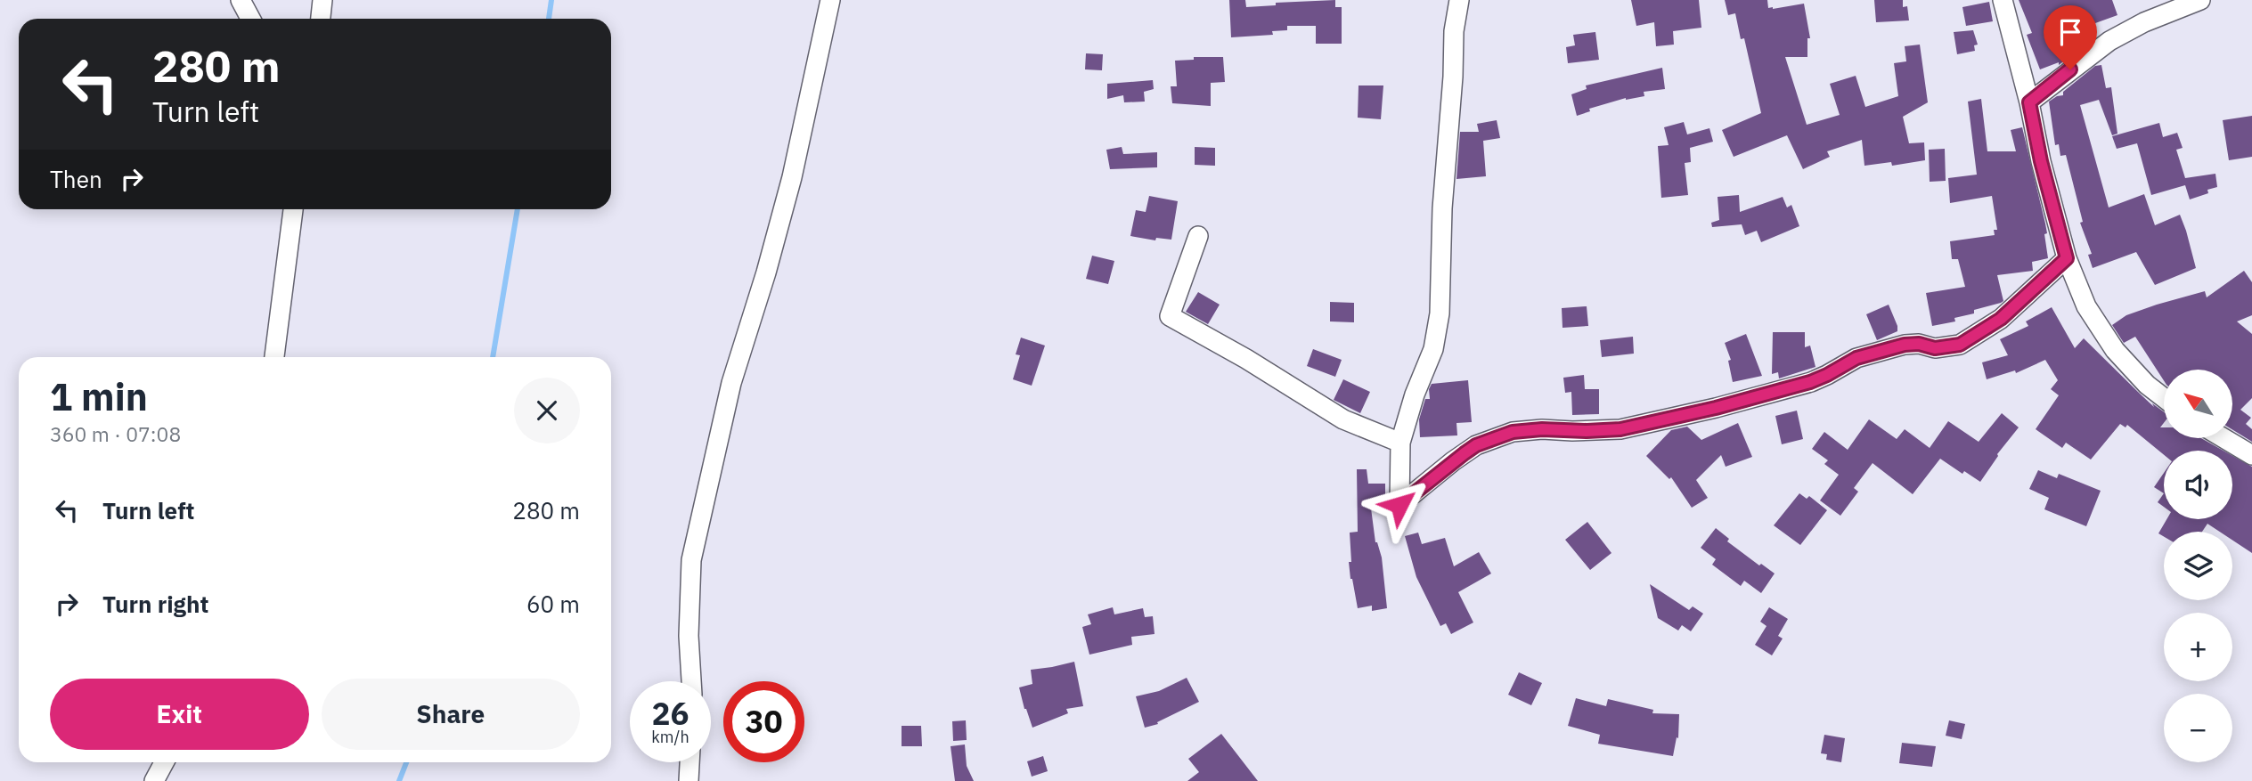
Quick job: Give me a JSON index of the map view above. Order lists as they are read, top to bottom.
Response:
{
  "north": "top left",
  "page": {
    "turn": ["280 m", "Turn left"],
    "then": "Then",
    "heading": ["1 min", "360 m · 07:08"],
    "map_buttons": ["+", "−"],
    "list": [
      {
        "name": "Turn left",
        "value": "280 m"
      },
      {
        "name": "Turn right",
        "value": "60 m"
      }
    ],
    "buttons": ["Exit", "Share"],
    "speed": "26 km/h",
    "limit": "30"
  }
}
